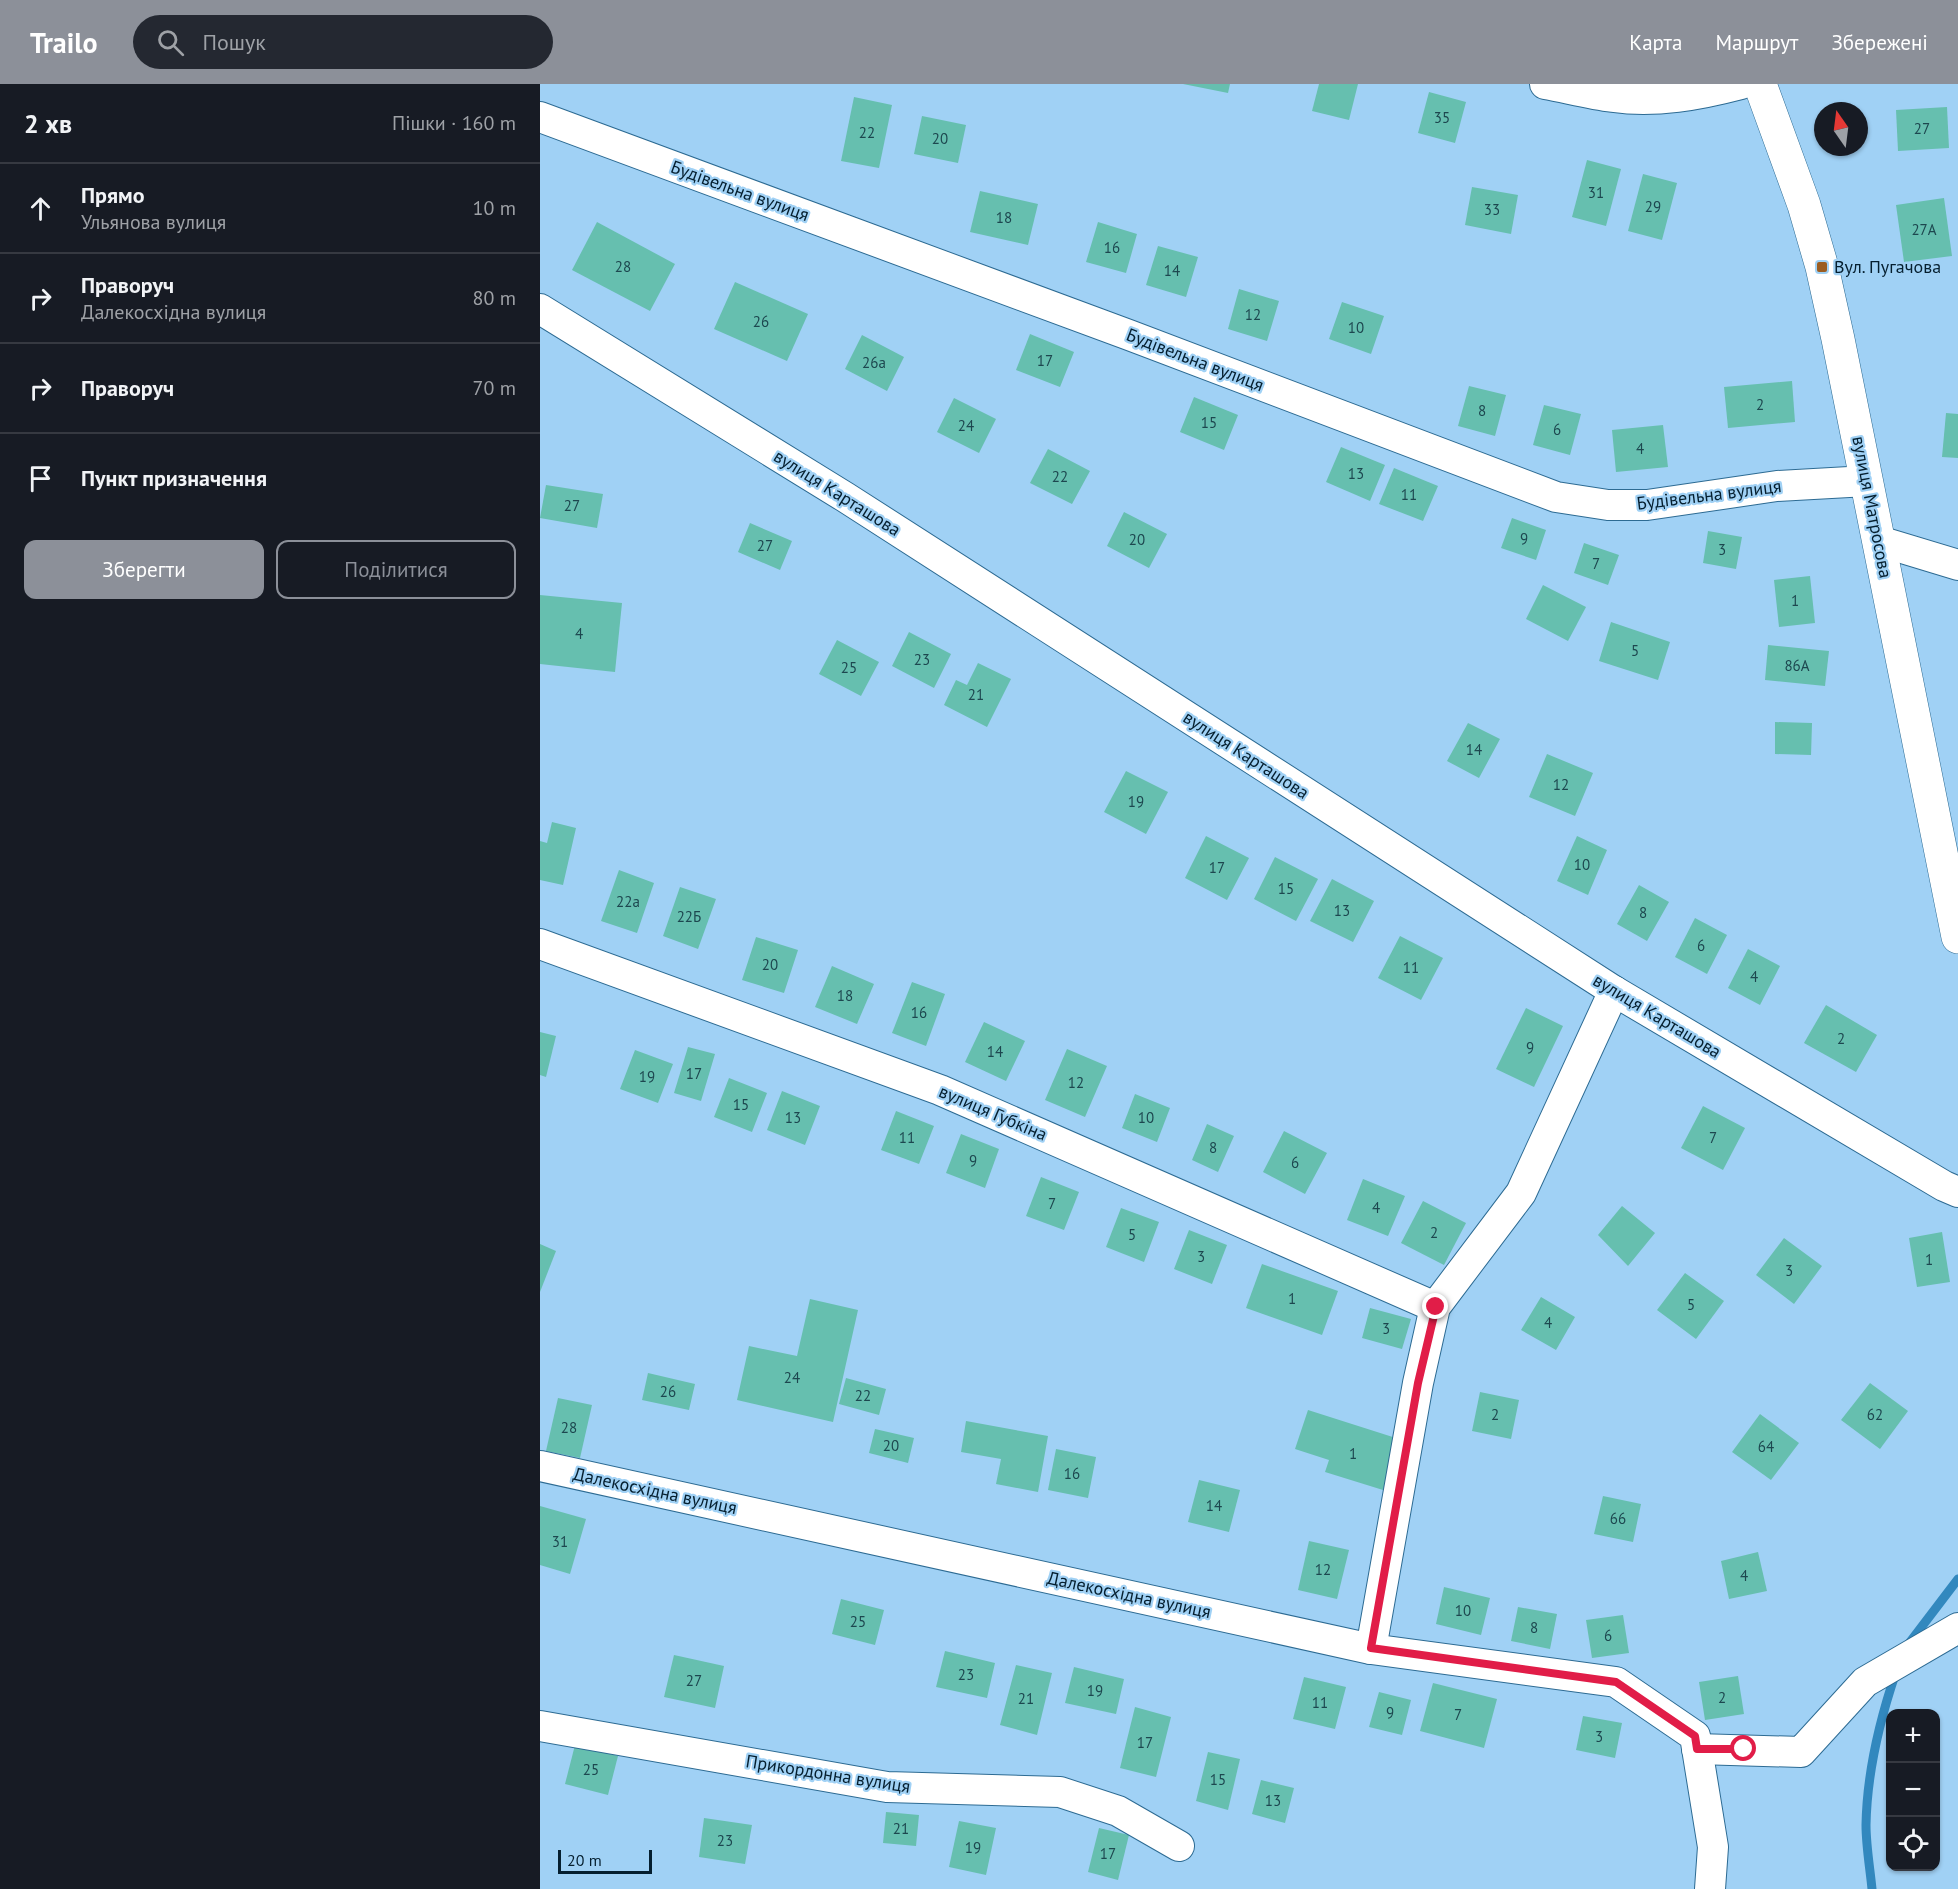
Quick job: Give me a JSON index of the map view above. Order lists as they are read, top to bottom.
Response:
{
  "streets": {
    "street": [
      "Будівельна вулиця",
      "вулиця Карташова",
      "вулиця Матросова",
      "вулиця Губкіна",
      "Далекосхідна вулиця",
      "Прикордонна вулиця"
    ]
  },
  "crossings": [
    ["Будівельна вулиця", "вулиця Матросова"]
  ],
  "places": {
    "transit": ["Вул. Пугачова"]
  },
  "house_numbers": [
    "35",
    "27",
    "22",
    "20",
    "31",
    "29",
    "33",
    "18",
    "27А",
    "16",
    "28",
    "14",
    "12",
    "26",
    "10",
    "17",
    "26а",
    "2",
    "8",
    "15",
    "24",
    "6",
    "4",
    "13",
    "22",
    "11",
    "27",
    "9",
    "20",
    "27",
    "3",
    "7",
    "1",
    "4",
    "5",
    "23",
    "86А",
    "25",
    "21",
    "14",
    "12",
    "19",
    "10",
    "17",
    "15",
    "22а",
    "13",
    "8",
    "22Б",
    "6",
    "20",
    "11",
    "4",
    "18",
    "16",
    "2",
    "9",
    "14",
    "17",
    "19",
    "12",
    "15",
    "13",
    "10",
    "11",
    "7",
    "8",
    "9",
    "6",
    "7",
    "4",
    "2",
    "5",
    "3",
    "1",
    "3",
    "1",
    "5",
    "4",
    "3",
    "24",
    "26",
    "22",
    "2",
    "62",
    "28",
    "20",
    "64",
    "1",
    "16",
    "14",
    "66",
    "31",
    "12",
    "4",
    "10",
    "25",
    "8",
    "6",
    "23",
    "27",
    "19",
    "2",
    "21",
    "11",
    "9",
    "7",
    "3",
    "17",
    "25",
    "15",
    "13",
    "21",
    "23",
    "19",
    "17"
  ],
  "scale_bar": "20 m",
  "north": "top",
  "page": {
    "header": "Trailo",
    "search": "Пошук",
    "nav": ["Карта", "Маршрут", "Збережені"],
    "heading": ["2 хв", "Пішки · 160 m"],
    "list": [
      ["Прямо", "Ульянова вулиця", "10 m"],
      ["Праворуч", "Далекосхідна вулиця", "80 m"],
      ["Праворуч", "70 m"],
      "Пункт призначення"
    ],
    "buttons": ["Зберегти", "Поділитися"],
    "map_buttons": ["+", "−"],
    "scale": "20 m"
  }
}
